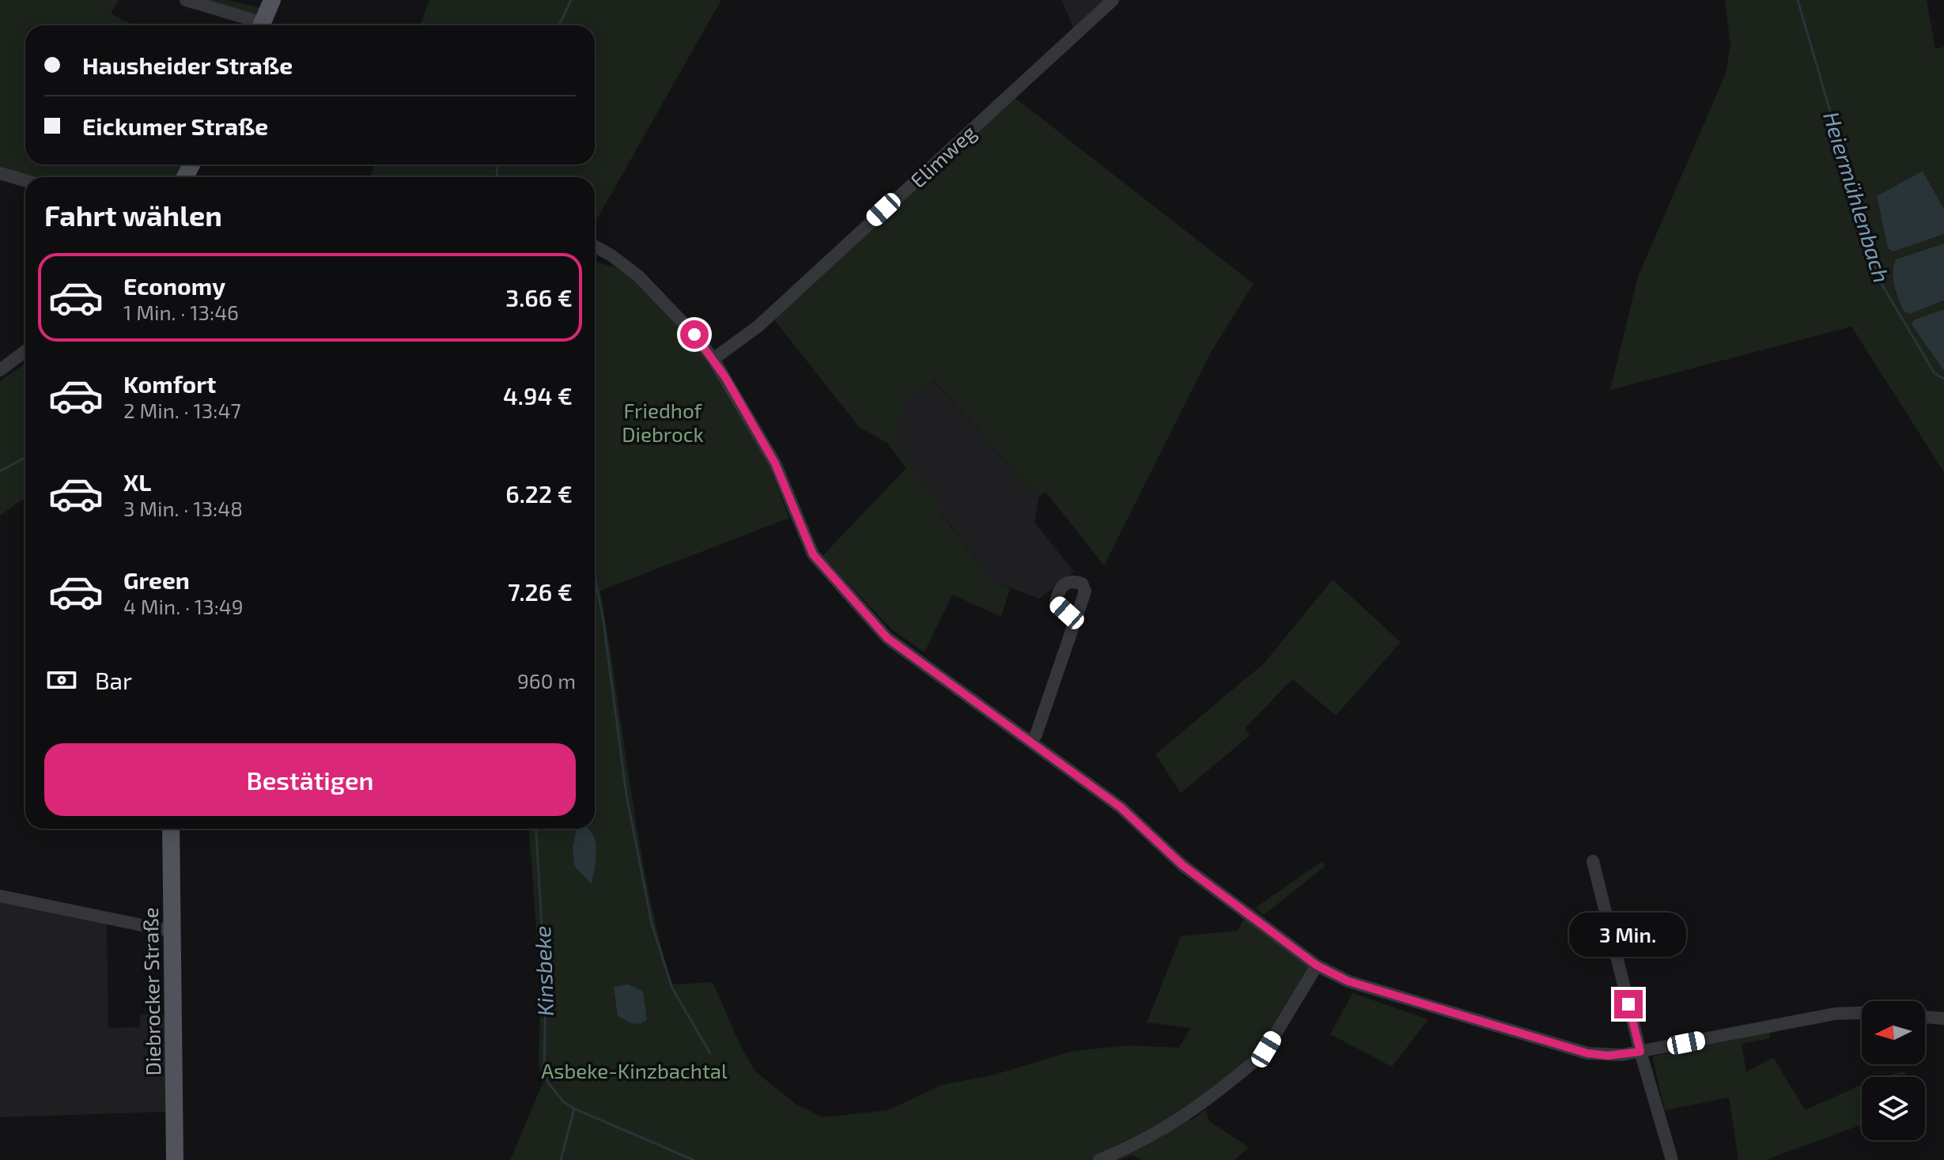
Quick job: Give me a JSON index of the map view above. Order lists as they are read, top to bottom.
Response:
{
  "streets": {
    "main road": ["Diebrocker Straße"],
    "street": ["Elimweg"]
  },
  "water": ["Heiermühlenbach", "Kinsbeke"],
  "parks": ["Friedhof Diebrock", "Asbeke-Kinzbachtal"],
  "north": "left",
  "page": {
    "banner": ["Hausheider Straße", "Eickumer Straße"],
    "heading": "Fahrt wählen",
    "list": [
      {
        "name": "Economy",
        "note": "1 Min. · 13:46",
        "value": "3.66 €"
      },
      {
        "name": "Komfort",
        "note": "2 Min. · 13:47",
        "value": "4.94 €"
      },
      {
        "name": "XL",
        "note": "3 Min. · 13:48",
        "value": "6.22 €"
      },
      {
        "name": "Green",
        "note": "4 Min. · 13:49",
        "value": "7.26 €"
      }
    ],
    "pay": ["Bar", "960 m"],
    "buttons": "Bestätigen",
    "bubble": "3 Min."
  }
}
